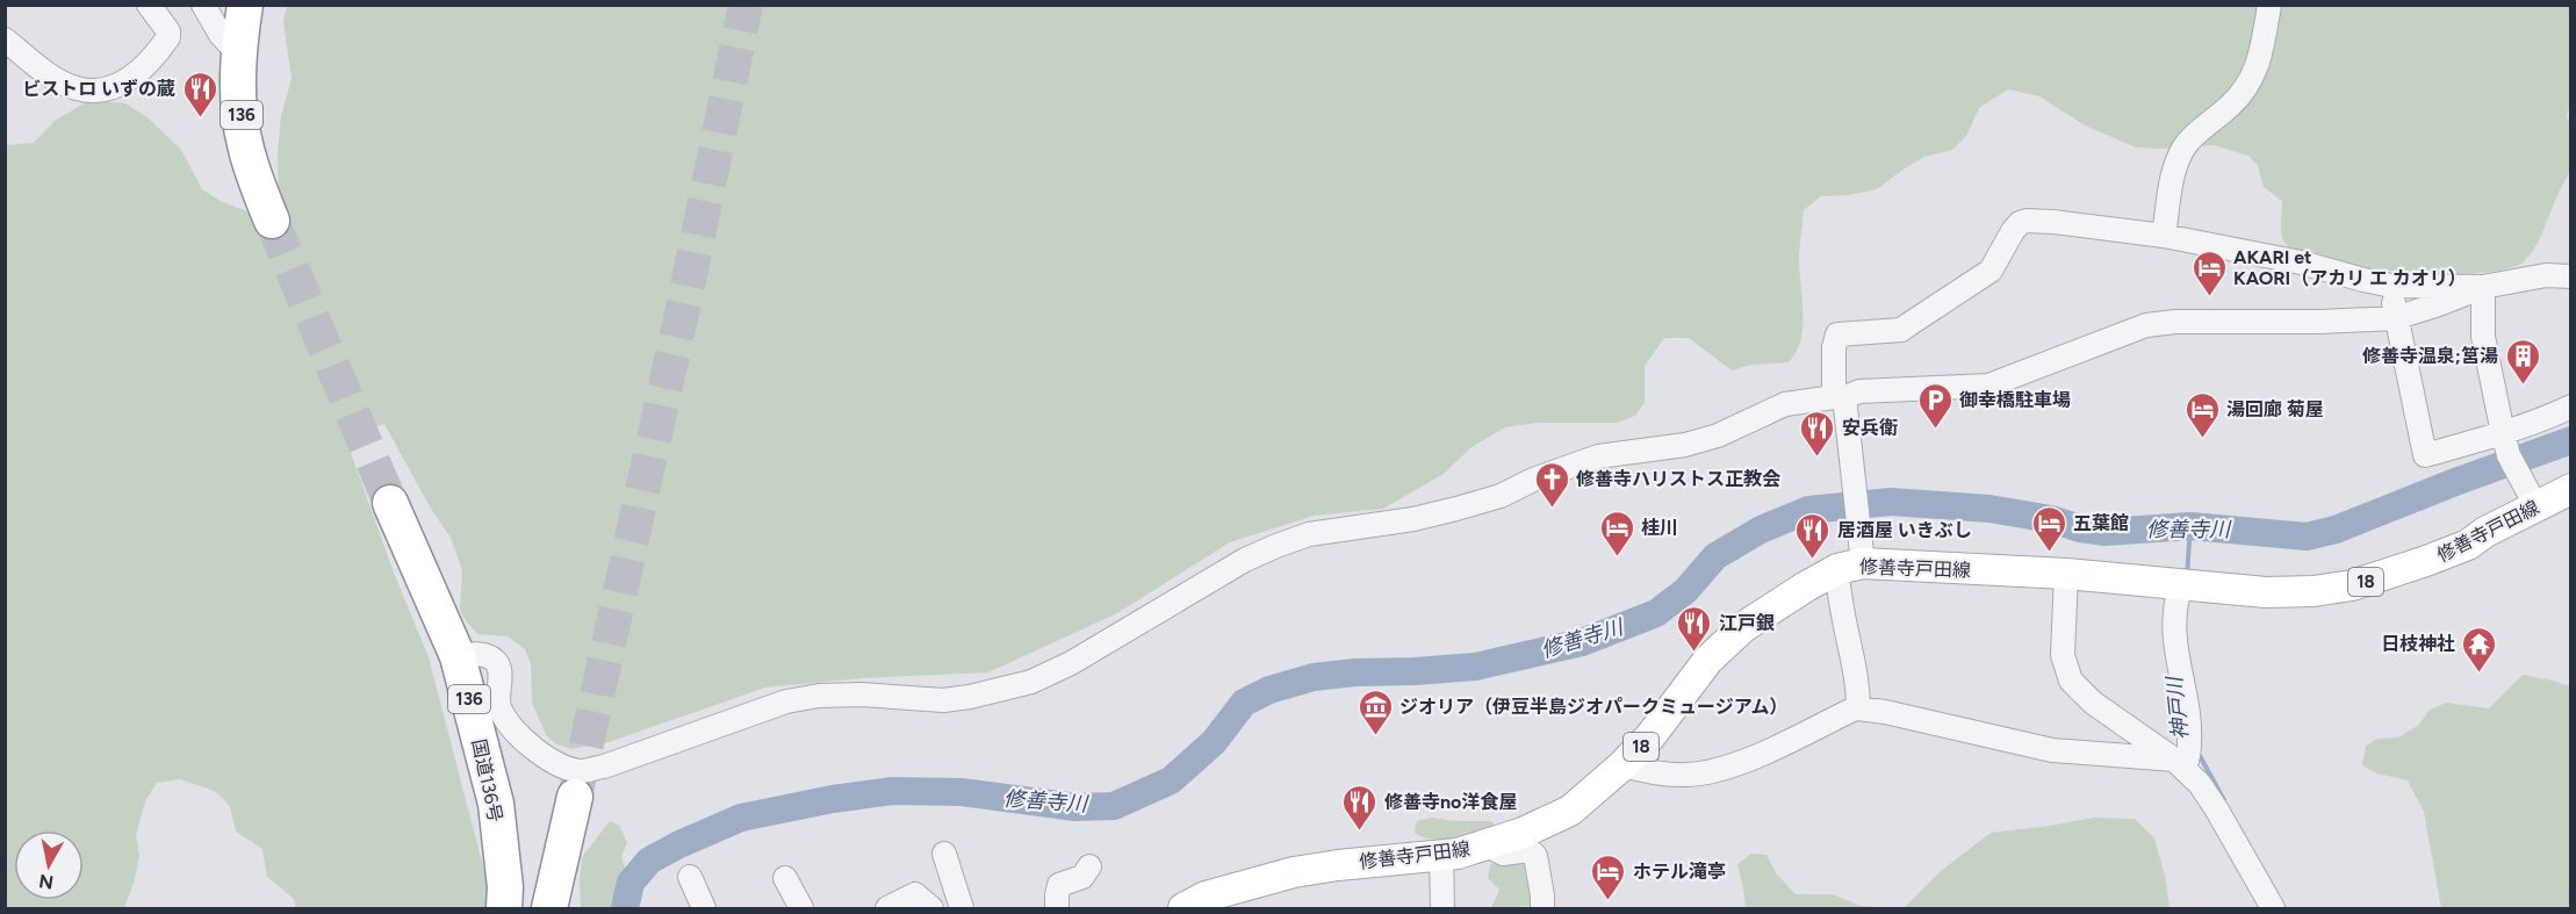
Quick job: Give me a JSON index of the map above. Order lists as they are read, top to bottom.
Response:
{
  "streets": {
    "highway": ["136", "国道136号"],
    "main road": ["修善寺戸田線", "18"]
  },
  "water": ["修善寺川", "神戸川"],
  "places": {
    "restaurant": [
      "ビストロ いずの蔵",
      "安兵衛",
      "居酒屋 いきぶし",
      "江戸銀",
      "修善寺no洋食屋"
    ],
    "hotel": [
      "AKARI et KAORI（アカリ エ カオリ）",
      "湯回廊 菊屋",
      "五葉館",
      "桂川",
      "ホテル滝亭"
    ],
    "building": ["修善寺温泉;筥湯"],
    "parking": ["御幸橋駐車場"],
    "church": ["修善寺ハリストス正教会"],
    "temple": ["日枝神社"],
    "museum": ["ジオリア（伊豆半島ジオパークミュージアム）"]
  },
  "north": "bottom"
}
